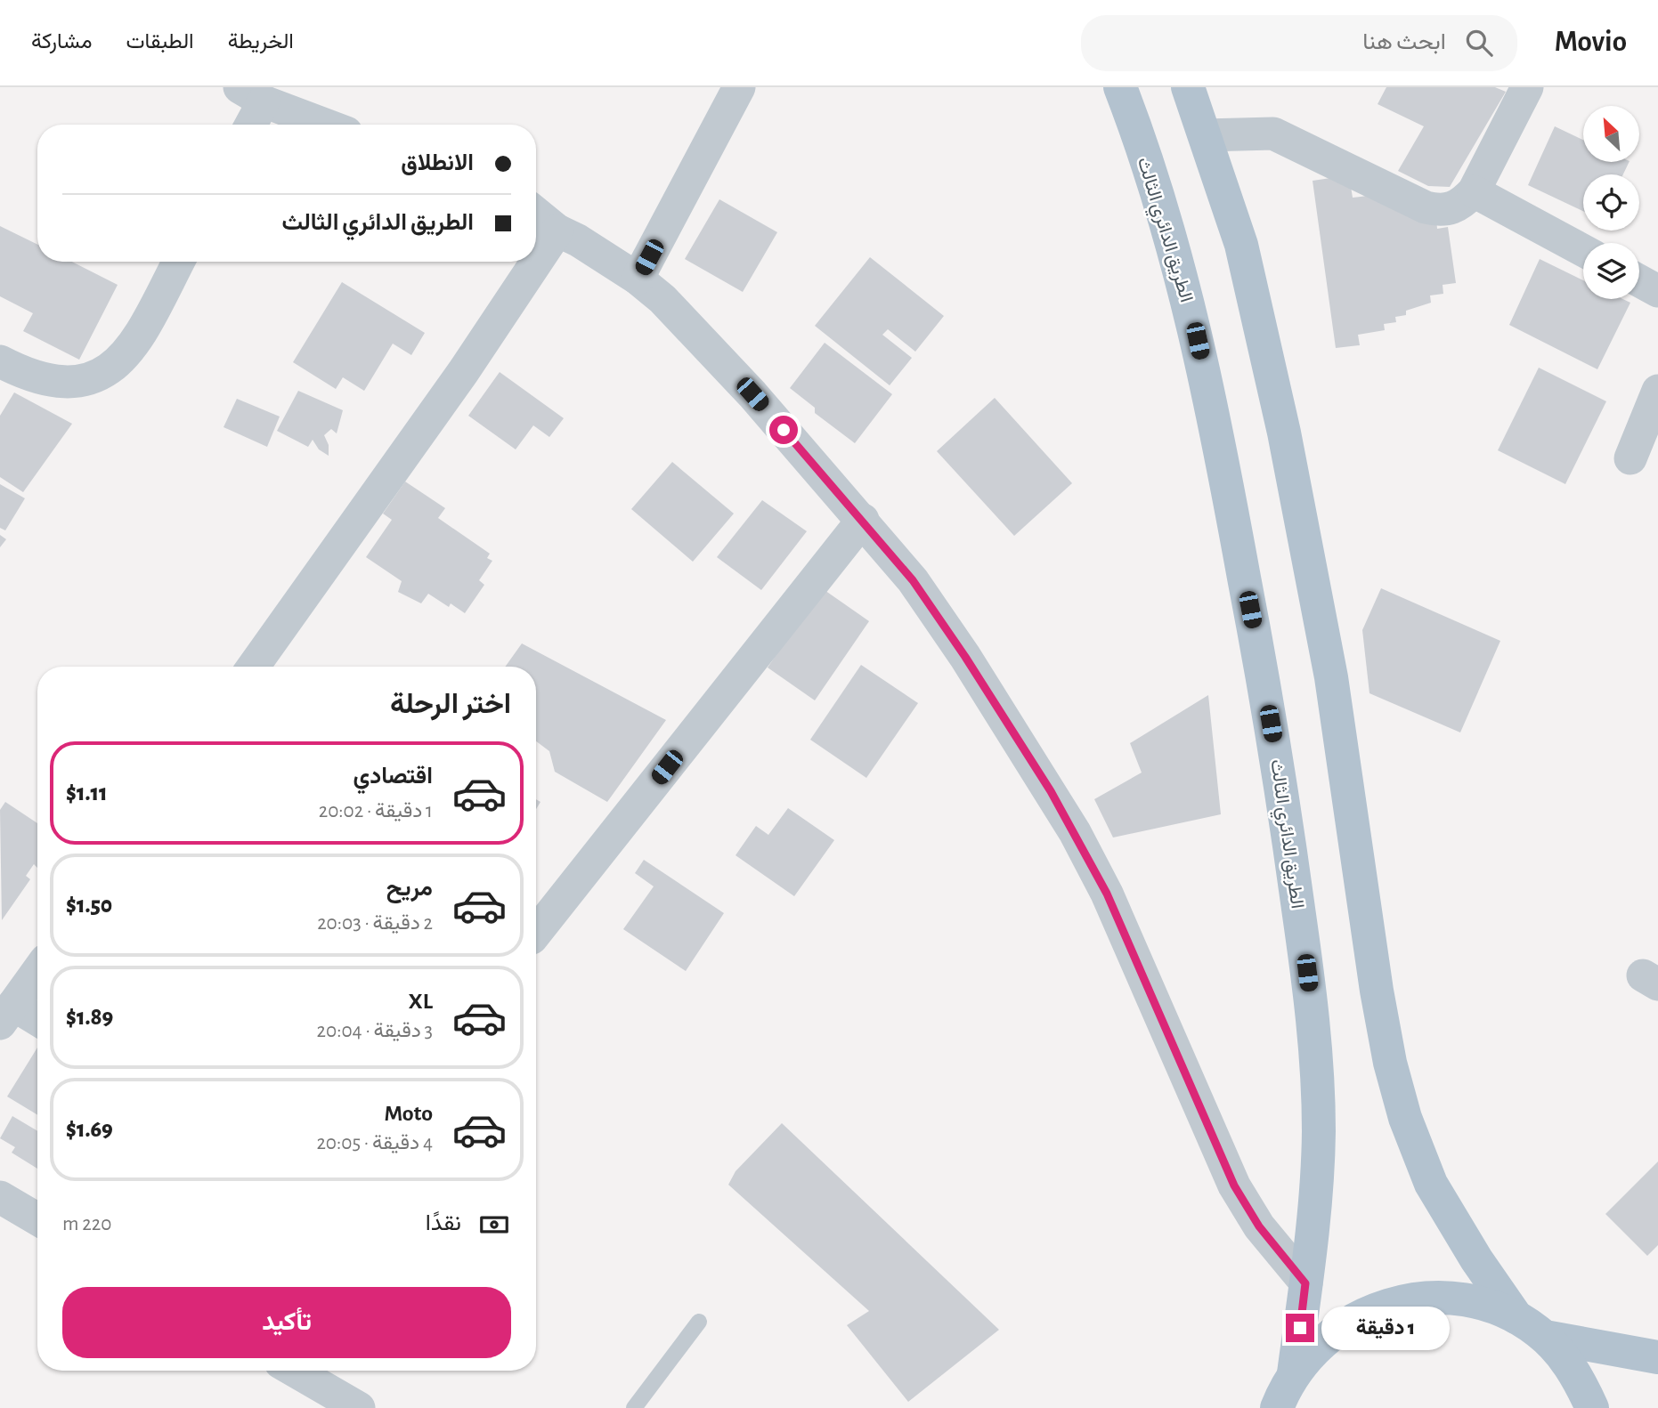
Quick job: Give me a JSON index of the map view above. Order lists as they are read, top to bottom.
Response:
{
  "streets": {
    "main road": ["الطريق الدائري الثالث"]
  },
  "north": "top left",
  "page": {
    "header": "Movio",
    "search": "ابحث هنا",
    "nav": ["الخريطة", "الطبقات", "مشاركة"],
    "banner": ["الانطلاق", "الطريق الدائري الثالث"],
    "heading": "اختر الرحلة",
    "list": [
      {
        "name": "اقتصادي",
        "note": "1 دقيقة · 20:02",
        "value": "$1.11"
      },
      {
        "name": "مريح",
        "note": "2 دقيقة · 20:03",
        "value": "$1.50"
      },
      {
        "name": "XL",
        "note": "3 دقيقة · 20:04",
        "value": "$1.89"
      },
      {
        "name": "Moto",
        "note": "4 دقيقة · 20:05",
        "value": "$1.69"
      }
    ],
    "pay": ["نقدًا", "220 m"],
    "buttons": "تأكيد",
    "bubble": "1 دقيقة"
  }
}
